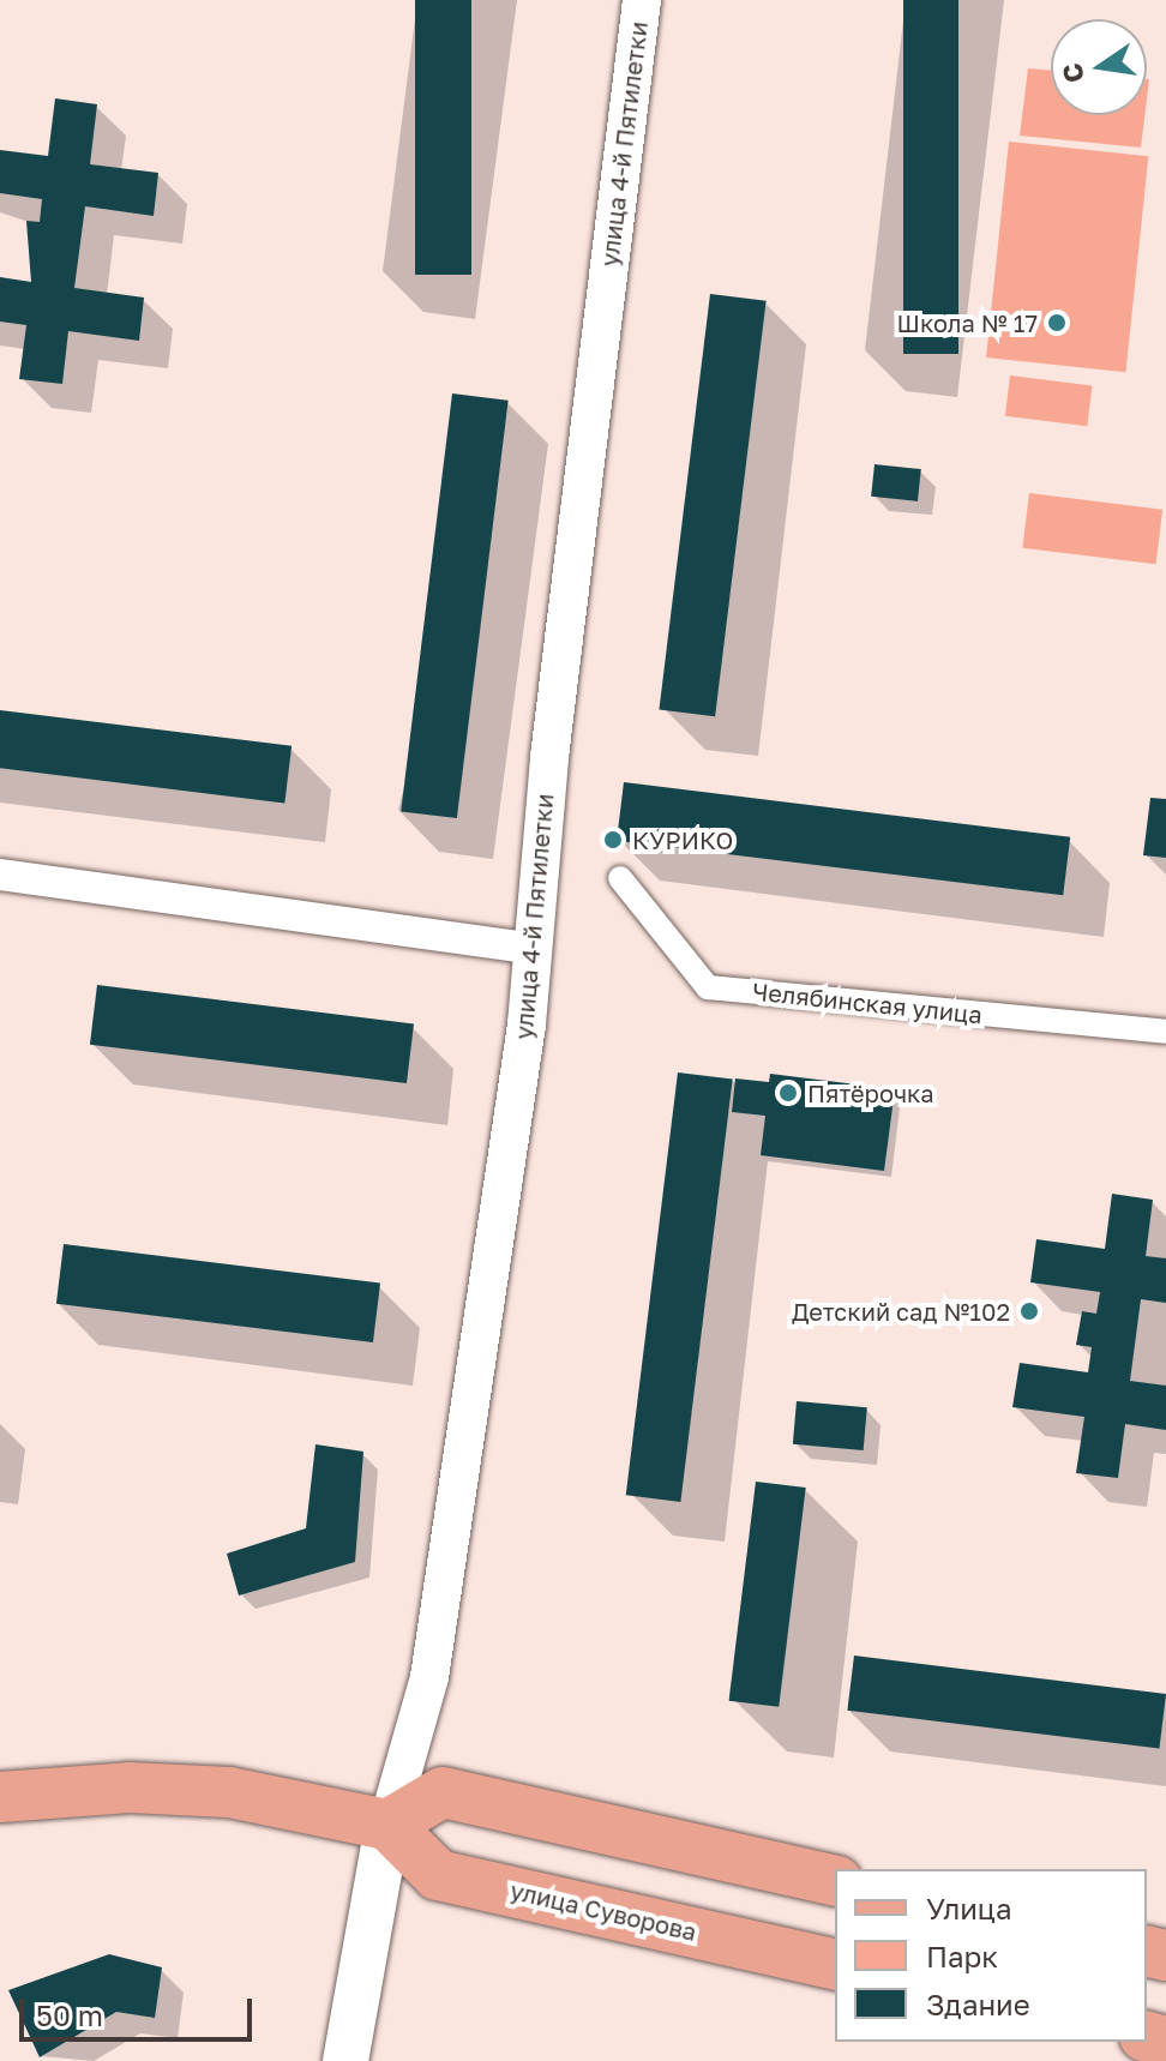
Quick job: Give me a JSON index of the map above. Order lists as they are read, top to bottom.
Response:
{
  "streets": {
    "main road": ["улица Суворова"],
    "street": ["улица 4-й Пятилетки", "Челябинская улица"]
  },
  "crossings": [
    ["улица 4-й Пятилетки", "улица Суворова"]
  ],
  "places": [
    "Школа № 17",
    "КУРИКО",
    "Пятёрочка",
    "Детский сад №102"
  ],
  "legend": ["Улица", "Парк", "Здание"],
  "scale_bar": "50 m",
  "north": "left"
}
